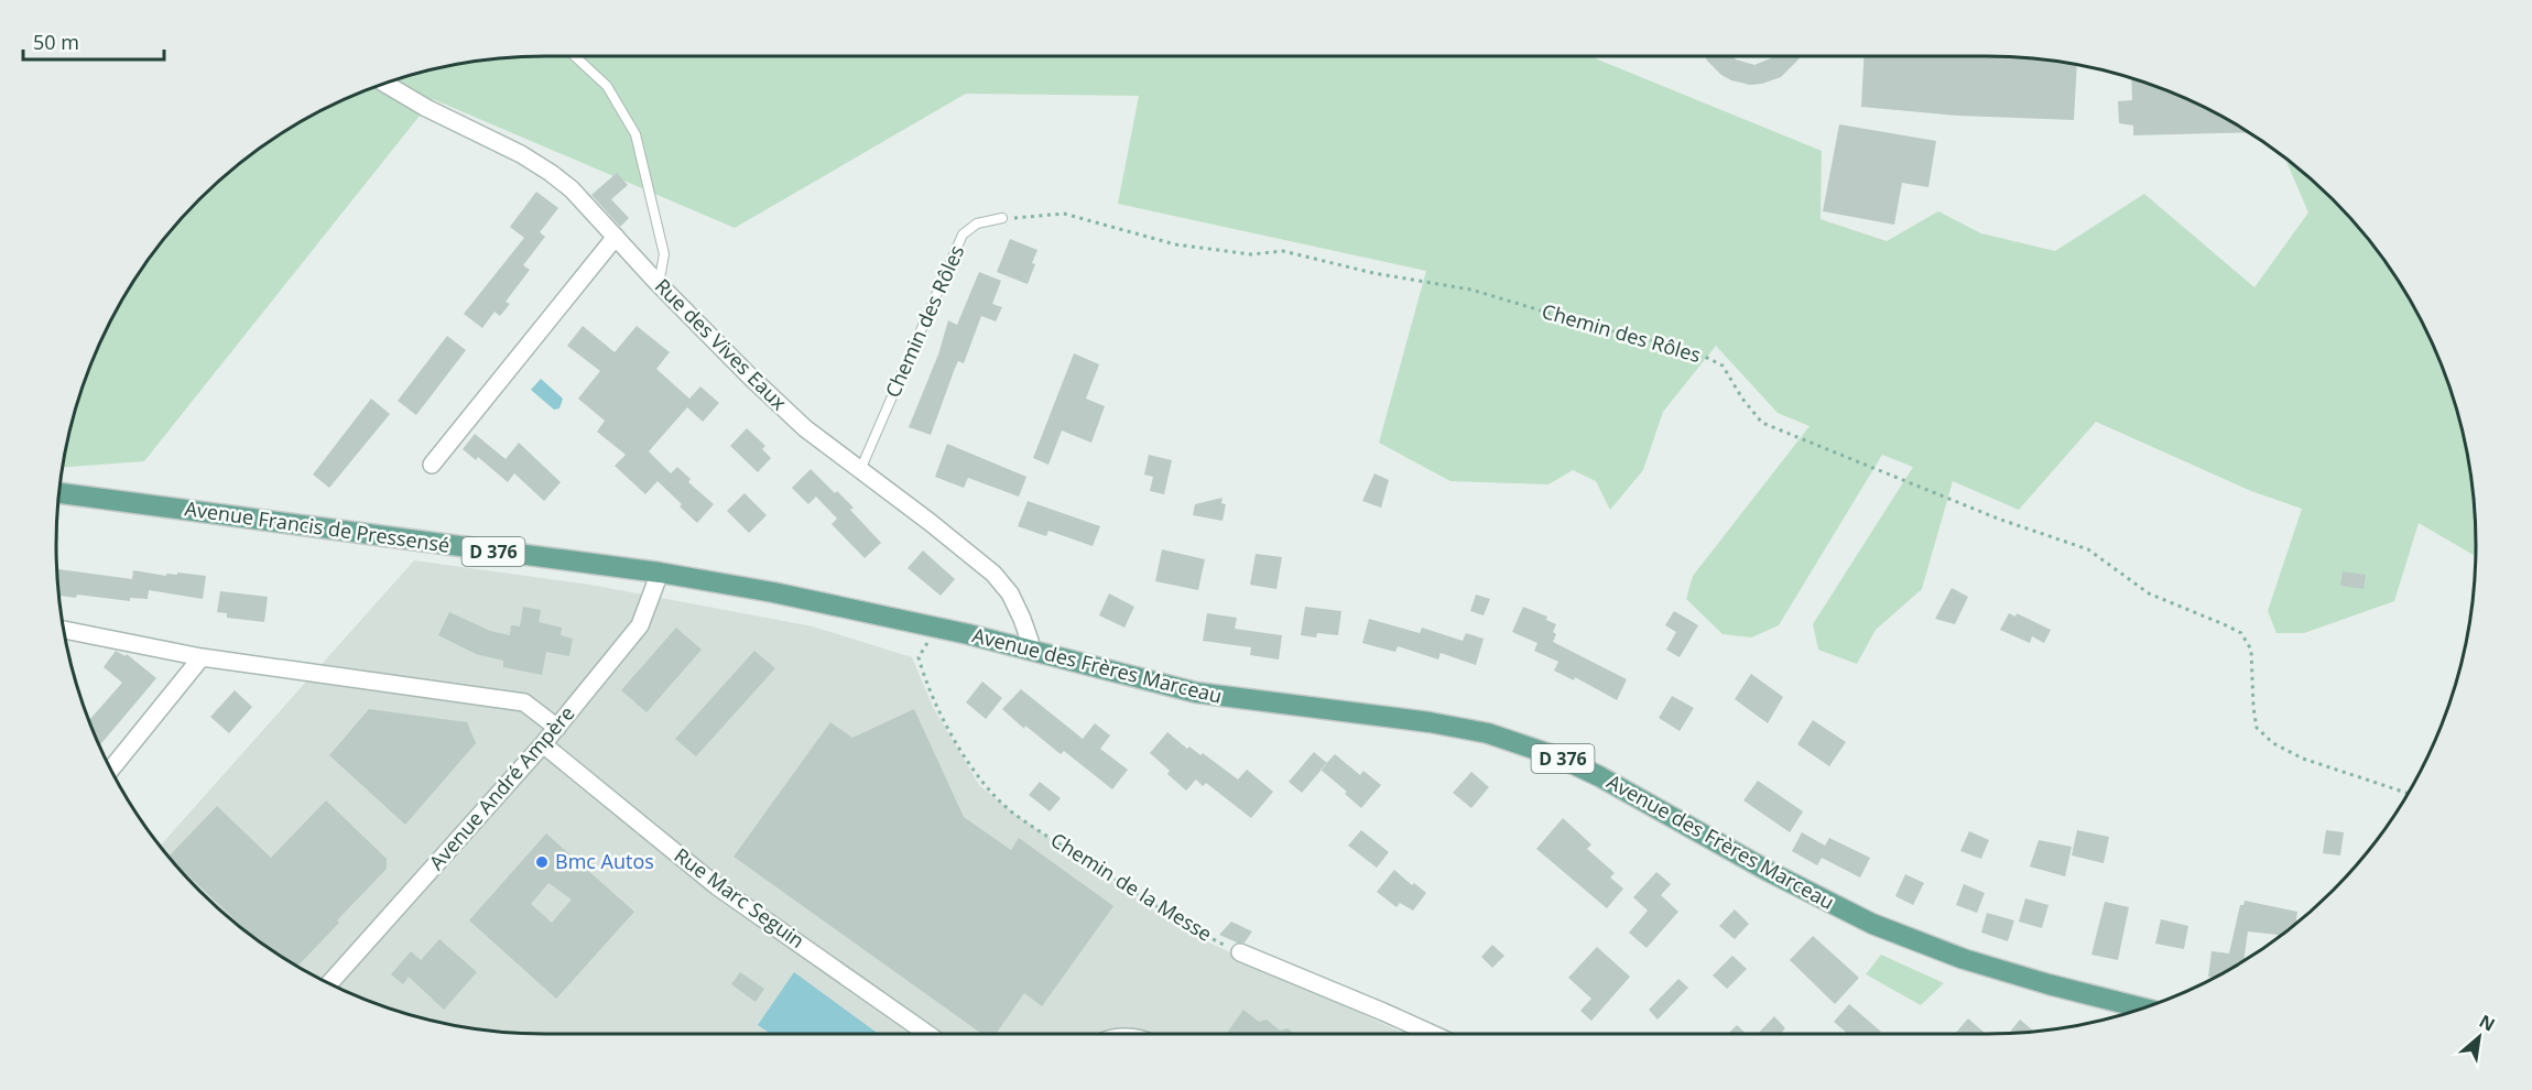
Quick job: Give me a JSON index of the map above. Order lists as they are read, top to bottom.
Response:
{
  "streets": {
    "main road": ["Avenue Francis de Pressensé", "D 376", "Avenue des Frères Marceau"],
    "street": ["Rue des Vives Eaux", "Avenue André Ampère", "Rue Marc Seguin"],
    "lane": ["Chemin des Rôles"],
    "path": ["Chemin de la Messe"]
  },
  "crossings": [
    ["Chemin des Rôles", "Rue des Vives Eaux"],
    ["Rue des Vives Eaux", "Avenue des Frères Marceau"],
    ["Avenue Francis de Pressensé", "Avenue des Frères Marceau"],
    ["Avenue Francis de Pressensé", "Avenue André Ampère"],
    ["Avenue Francis de Pressensé", "Chemin de la Messe"],
    ["Avenue des Frères Marceau", "Chemin de la Messe"],
    ["Avenue André Ampère", "Rue Marc Seguin"]
  ],
  "places": ["Bmc Autos"],
  "scale_bar": "50 m",
  "north": "top right"
}
